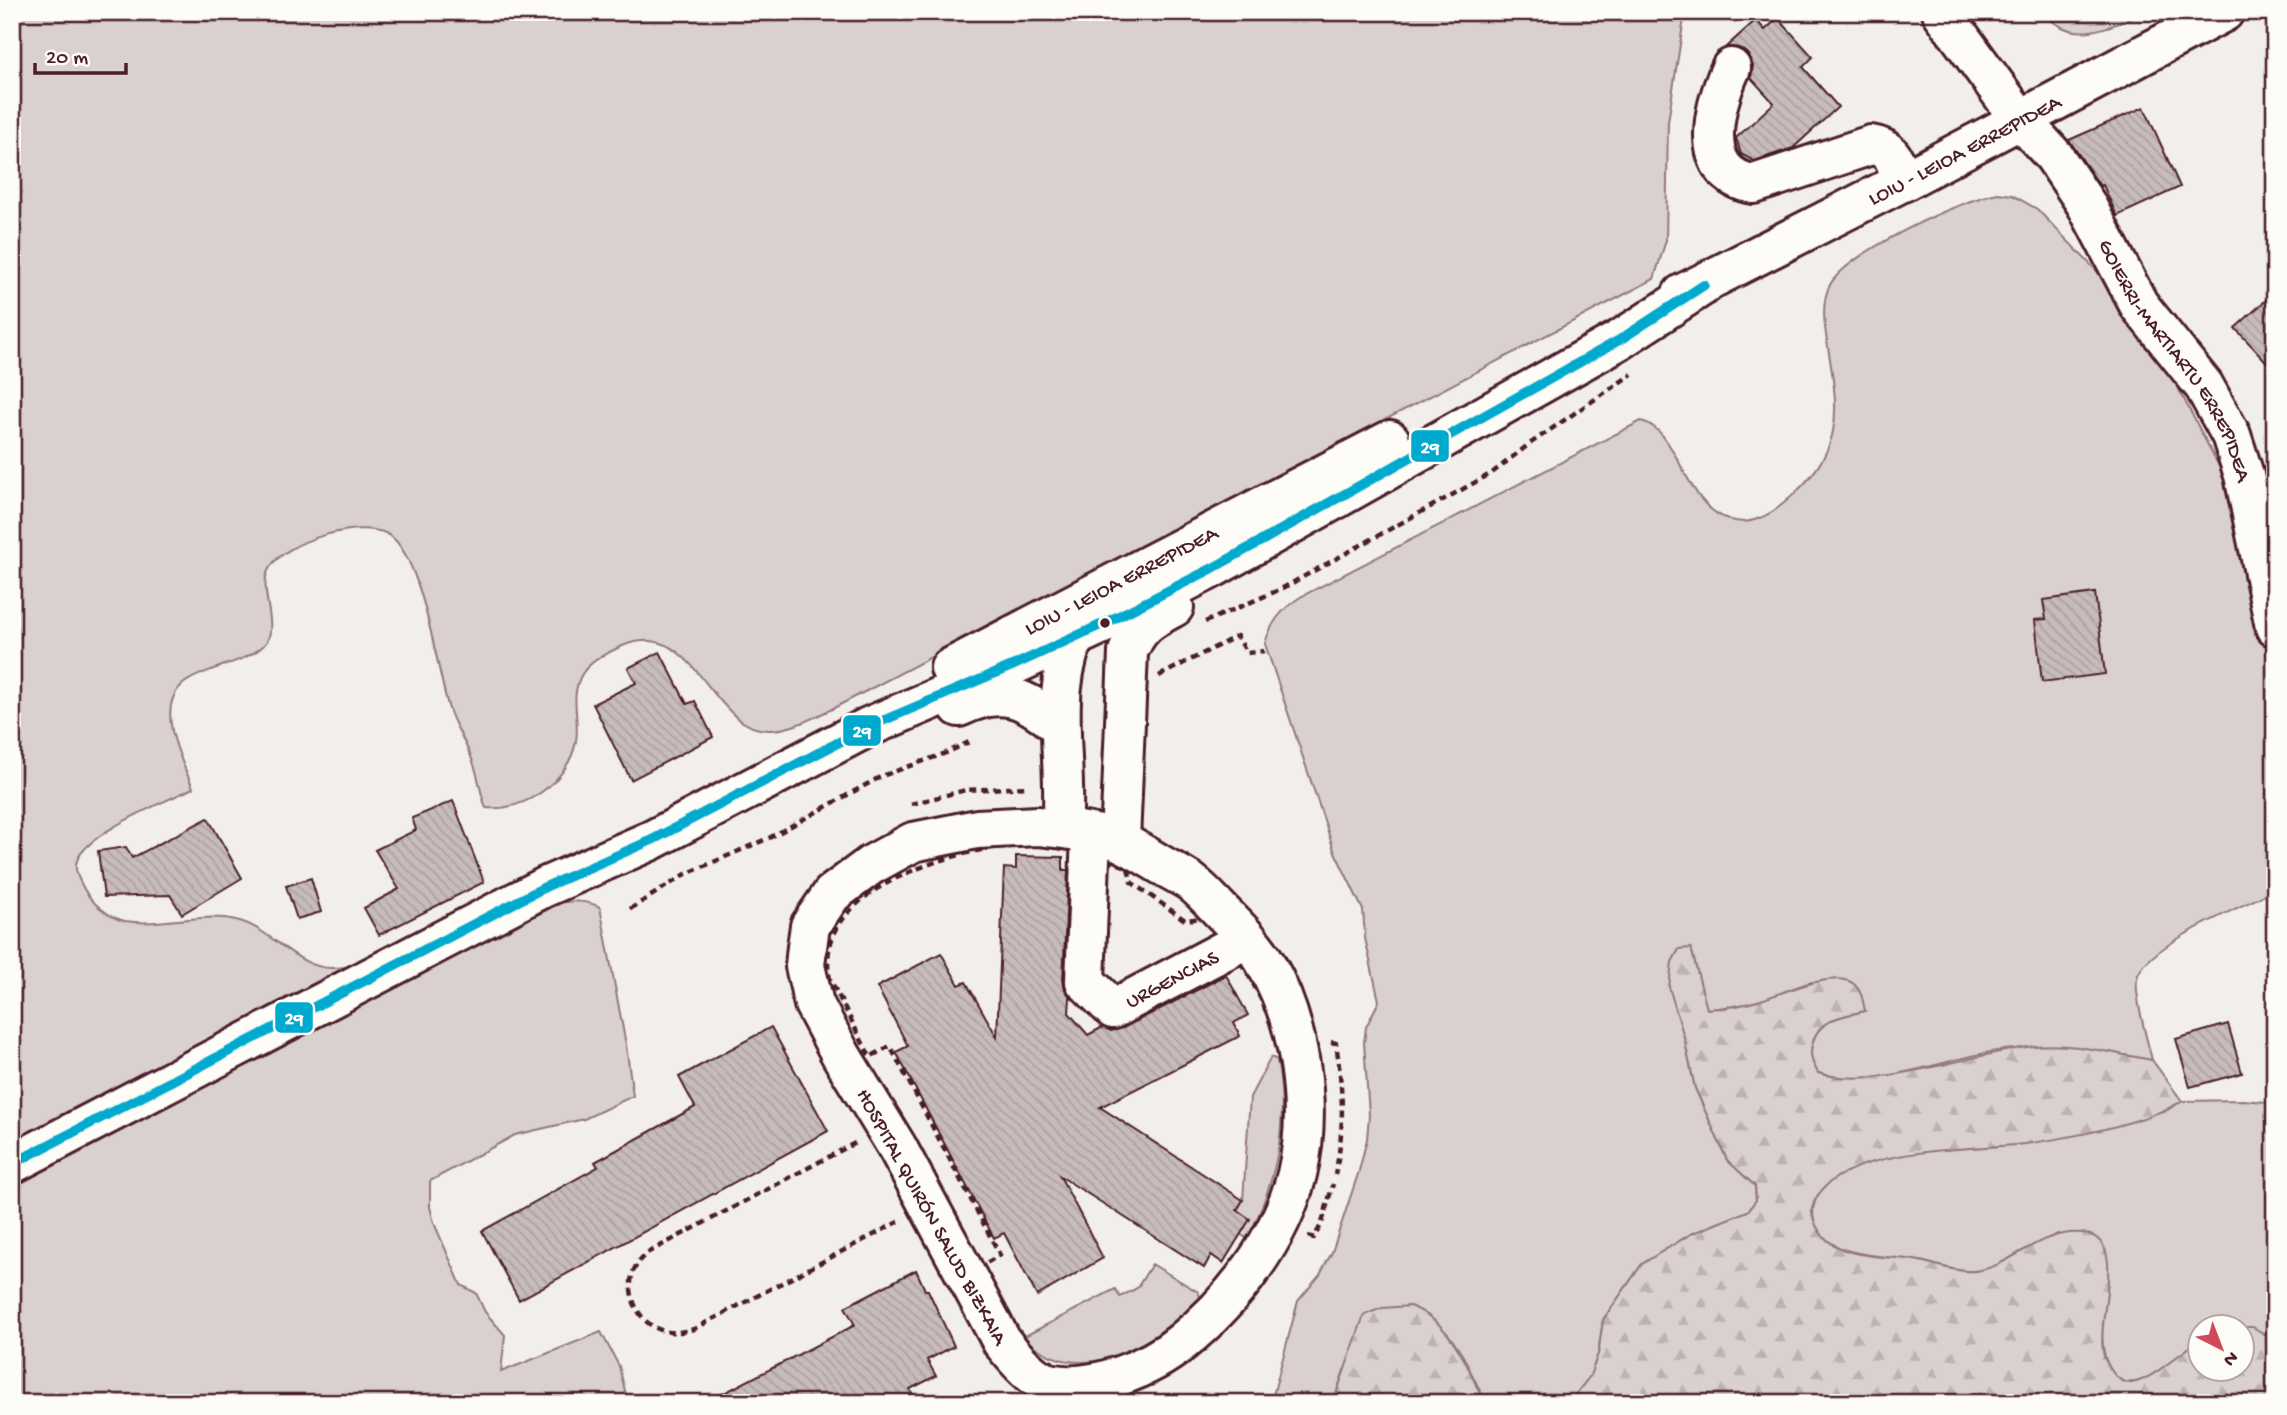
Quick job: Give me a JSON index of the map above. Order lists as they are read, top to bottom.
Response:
{
  "streets": {
    "main road": [
      "LOIU - LEIOA ERREPIDEA",
      "GOIERRI-MARTIARTU ERREPIDEA",
      "URGENCIAS",
      "HOSPITAL QUIRÓN SALUD BIZKAIA"
    ]
  },
  "crossings": [
    ["LOIU - LEIOA ERREPIDEA", "GOIERRI-MARTIARTU ERREPIDEA"],
    ["URGENCIAS", "HOSPITAL QUIRÓN SALUD BIZKAIA"]
  ],
  "lines": ["transit line 29"],
  "scale_bar": "20 m",
  "north": "bottom right"
}
